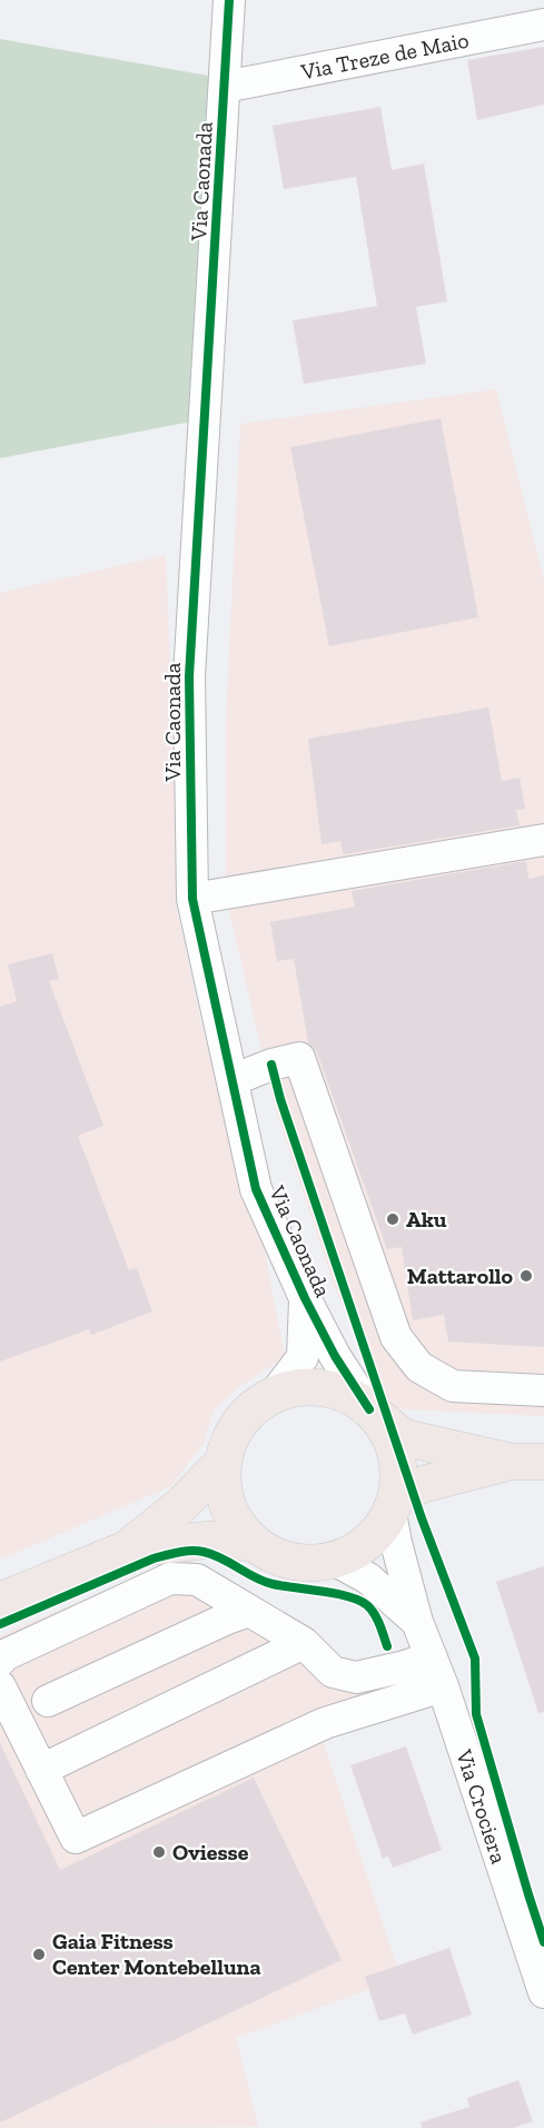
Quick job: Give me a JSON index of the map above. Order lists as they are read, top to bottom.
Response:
{
  "streets": {
    "street": ["Via Treze de Maio", "Via Caonada", "Via Crociera"]
  },
  "crossings": [
    ["Via Treze de Maio", "Via Caonada"],
    ["Via Caonada", "Via Crociera"]
  ],
  "places": [
    "Aku",
    "Mattarollo",
    "Oviesse",
    "Gaia Fitness Center Montebelluna"
  ]
}
